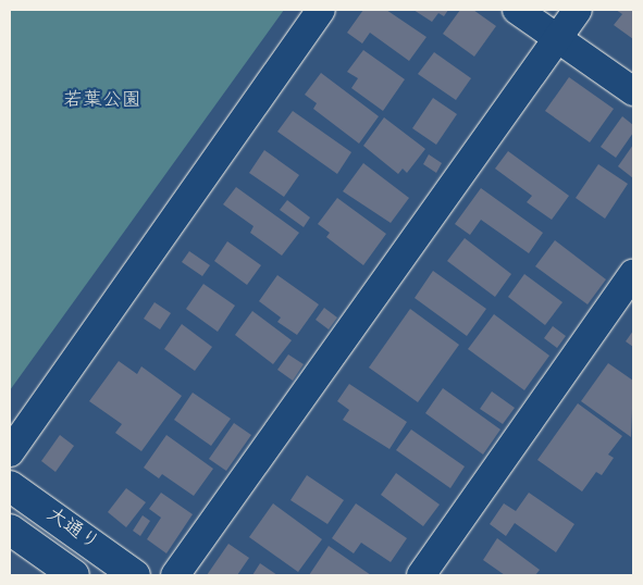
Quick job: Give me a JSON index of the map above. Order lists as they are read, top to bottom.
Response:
{
  "streets": {
    "street": ["大通り"]
  },
  "parks": ["若葉公園"]
}
